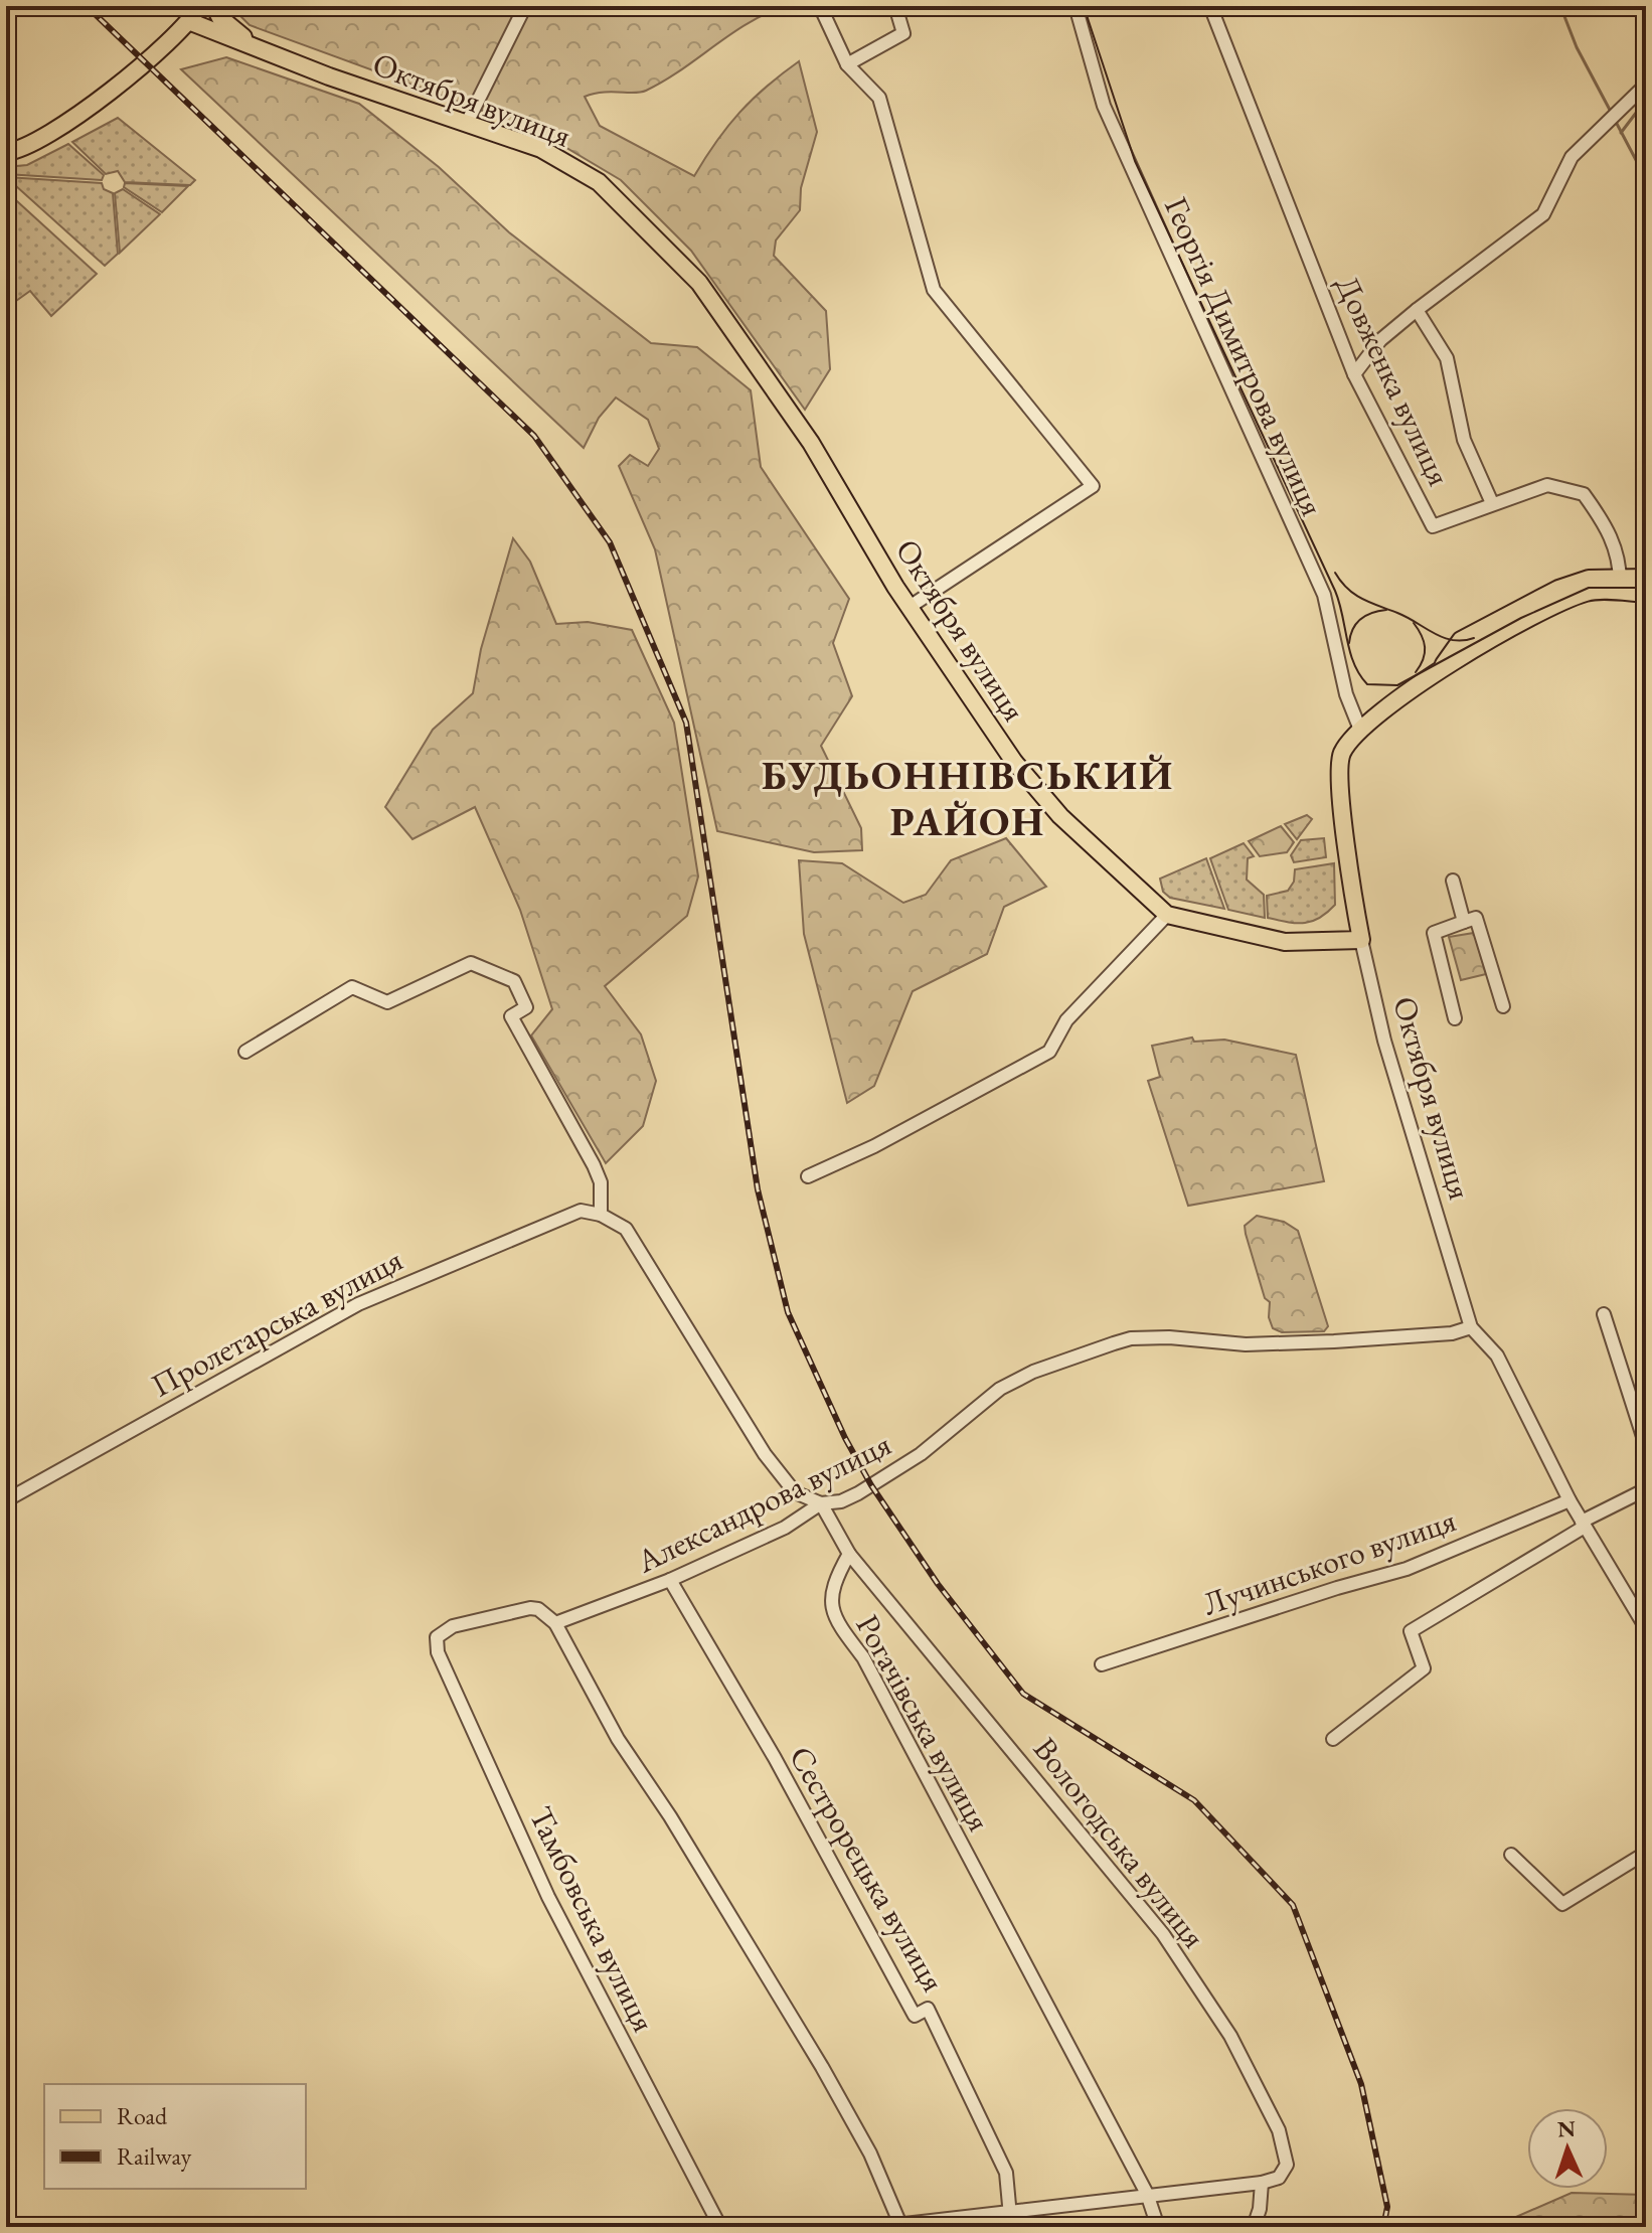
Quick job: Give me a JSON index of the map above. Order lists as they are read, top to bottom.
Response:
{
  "streets": {
    "main road": ["Октября вулиця"],
    "street": [
      "Георгія Димитрова вулиця",
      "Довженка вулиця",
      "Пролетарська вулиця",
      "Александрова вулиця",
      "Лучинського вулиця",
      "Рогачівська вулиця",
      "Вологодська вулиця",
      "Сестрорецька вулиця",
      "Тамбовська вулиця"
    ]
  },
  "crossings": [
    ["Октября вулиця", "Александрова вулиця"],
    ["Октября вулиця", "Лучинського вулиця"],
    ["Александрова вулиця", "Сестрорецька вулиця"],
    ["Александрова вулиця", "Тамбовська вулиця"],
    ["Рогачівська вулиця", "Вологодська вулиця"]
  ],
  "districts": ["БУДЬОННІВСЬКИЙ РАЙОН"],
  "legend": ["Road", "Railway"],
  "north": "top"
}
